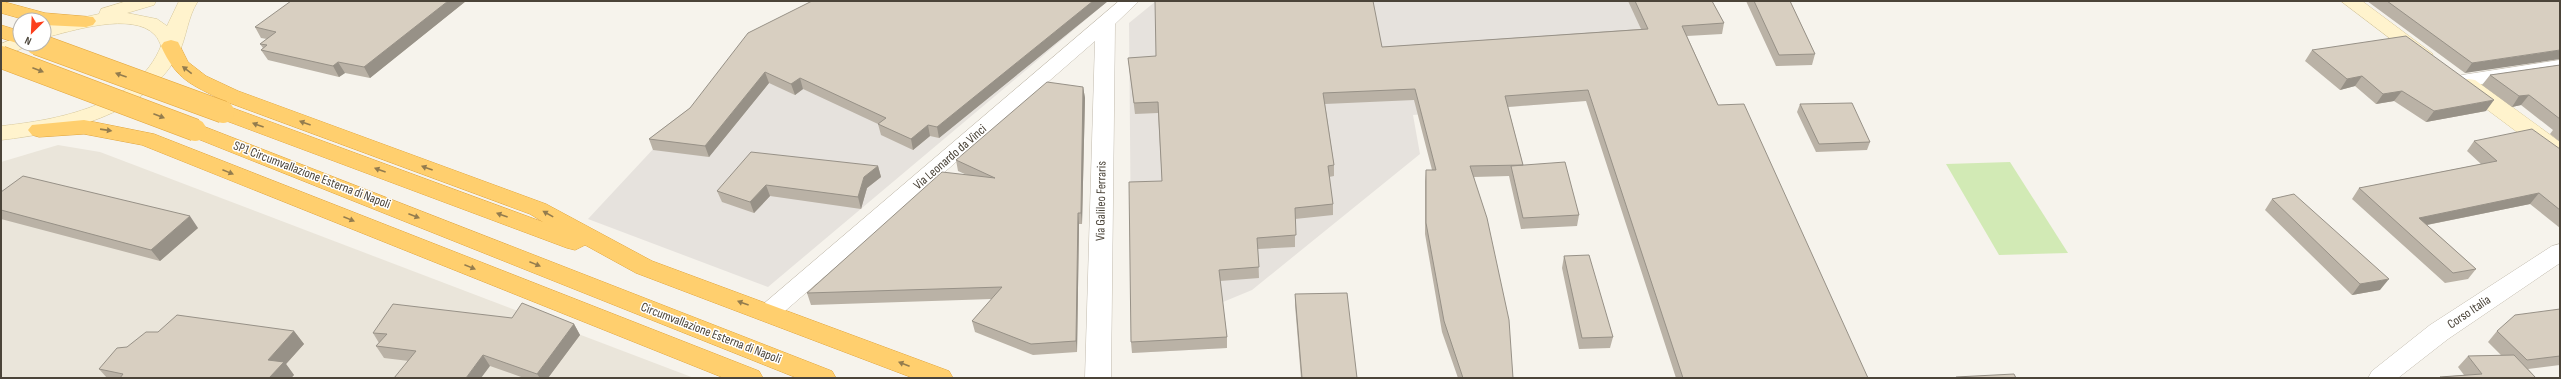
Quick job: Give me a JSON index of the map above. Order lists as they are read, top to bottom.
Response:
{
  "streets": {
    "highway": ["SP1 Circumvallazione Esterna di Napoli", "Circumvallazione Esterna di Napoli"],
    "street": ["Via Leonardo da Vinci", "Via Galileo Ferraris", "Corso Italia"]
  },
  "crossings": [
    ["Via Leonardo da Vinci", "Via Galileo Ferraris"],
    ["SP1 Circumvallazione Esterna di Napoli", "Circumvallazione Esterna di Napoli"]
  ],
  "north": "bottom left"
}
